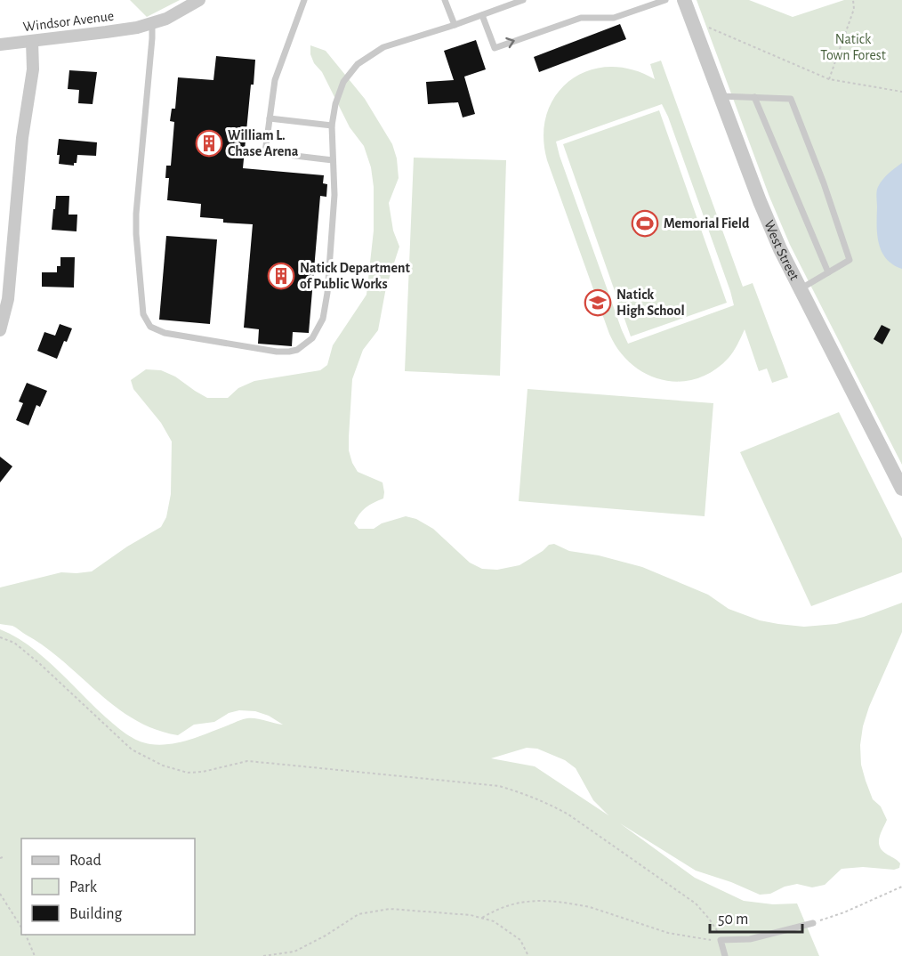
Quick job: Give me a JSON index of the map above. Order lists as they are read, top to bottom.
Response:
{
  "streets": {
    "street": ["Windsor Avenue", "West Street"]
  },
  "parks": ["Natick Town Forest"],
  "places": {
    "building": ["William L. Chase Arena", "Natick Department of Public Works"],
    "sports": ["Memorial Field"],
    "school or university": ["Natick High School"]
  },
  "legend": ["Road", "Park", "Building"],
  "scale_bar": "50 m"
}
